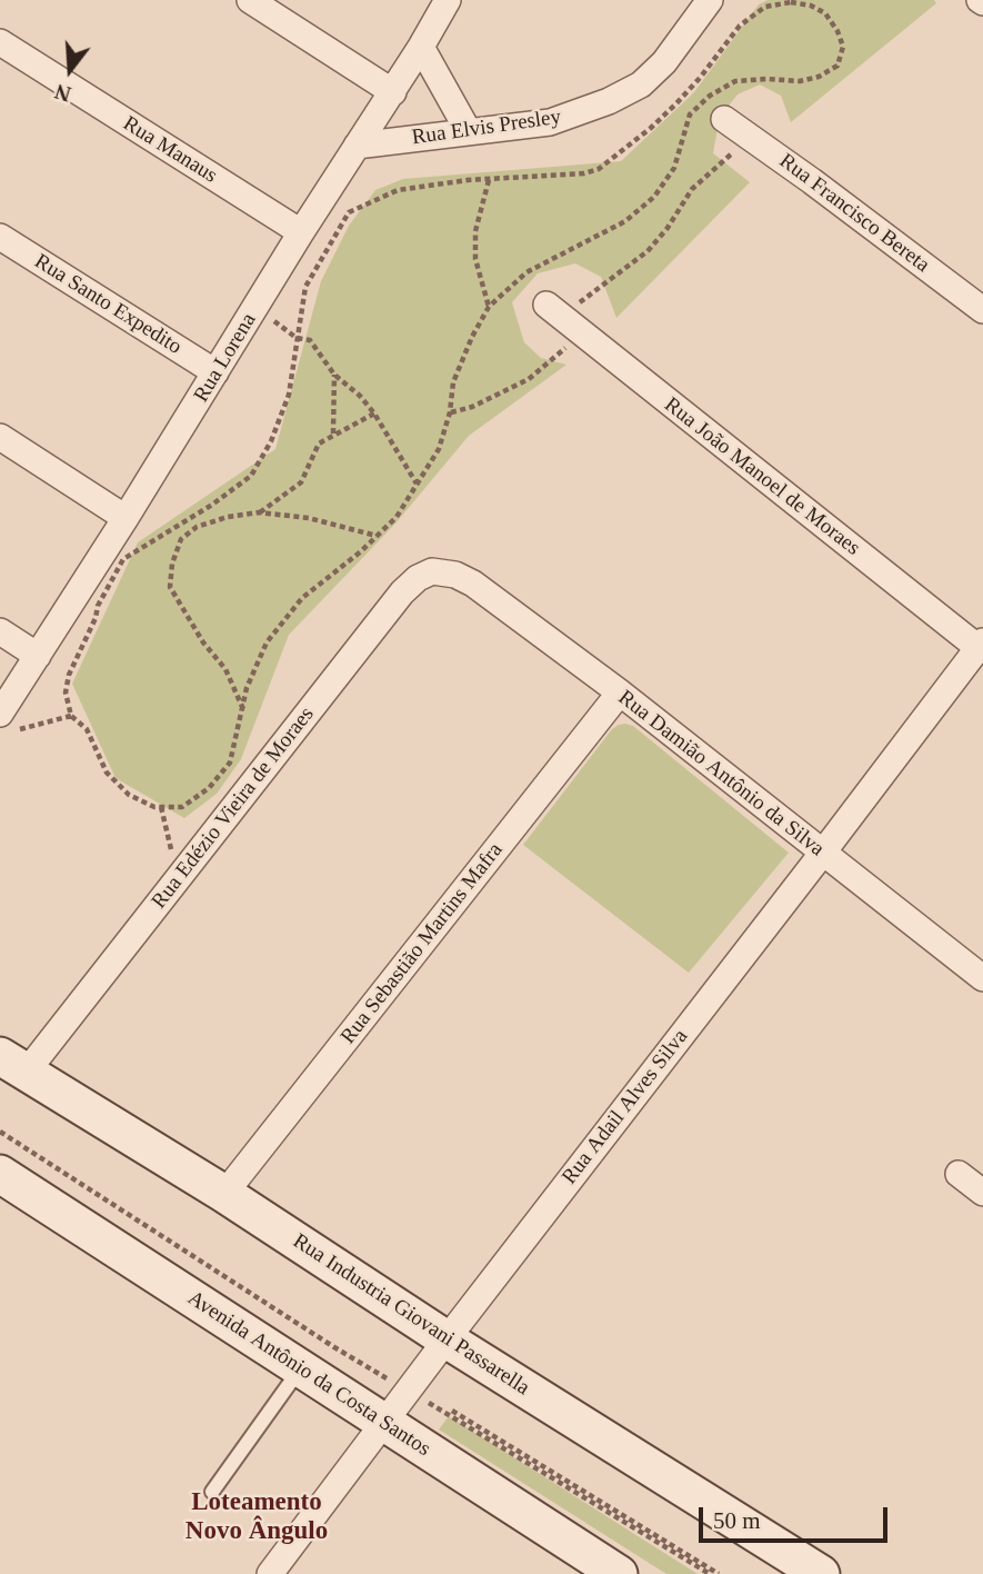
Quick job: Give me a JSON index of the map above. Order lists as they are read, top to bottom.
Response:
{
  "streets": {
    "street": [
      "Rua Elvis Presley",
      "Rua Manaus",
      "Rua Francisco Bereta",
      "Rua Santo Expedito",
      "Rua Lorena",
      "Rua João Manoel de Moraes",
      "Rua Damião Antônio da Silva",
      "Rua Edézio Vieira de Moraes",
      "Rua Sebastião Martins Mafra",
      "Rua Adail Alves Silva",
      "Rua Industria Giovani Passarella",
      "Avenida Antônio da Costa Santos"
    ]
  },
  "crossings": [
    ["Rua Elvis Presley", "Rua Lorena"],
    ["Rua Manaus", "Rua Lorena"],
    ["Rua Santo Expedito", "Rua Lorena"],
    ["Rua João Manoel de Moraes", "Rua Adail Alves Silva"],
    ["Rua Damião Antônio da Silva", "Rua Edézio Vieira de Moraes"],
    ["Rua Damião Antônio da Silva", "Rua Sebastião Martins Mafra"],
    ["Rua Damião Antônio da Silva", "Rua Adail Alves Silva"],
    ["Rua Edézio Vieira de Moraes", "Rua Industria Giovani Passarella"],
    ["Rua Sebastião Martins Mafra", "Rua Industria Giovani Passarella"],
    ["Rua Adail Alves Silva", "Rua Industria Giovani Passarella"],
    ["Rua Adail Alves Silva", "Avenida Antônio da Costa Santos"]
  ],
  "districts": ["Loteamento Novo Ângulo"],
  "scale_bar": "50 m",
  "north": "bottom"
}
